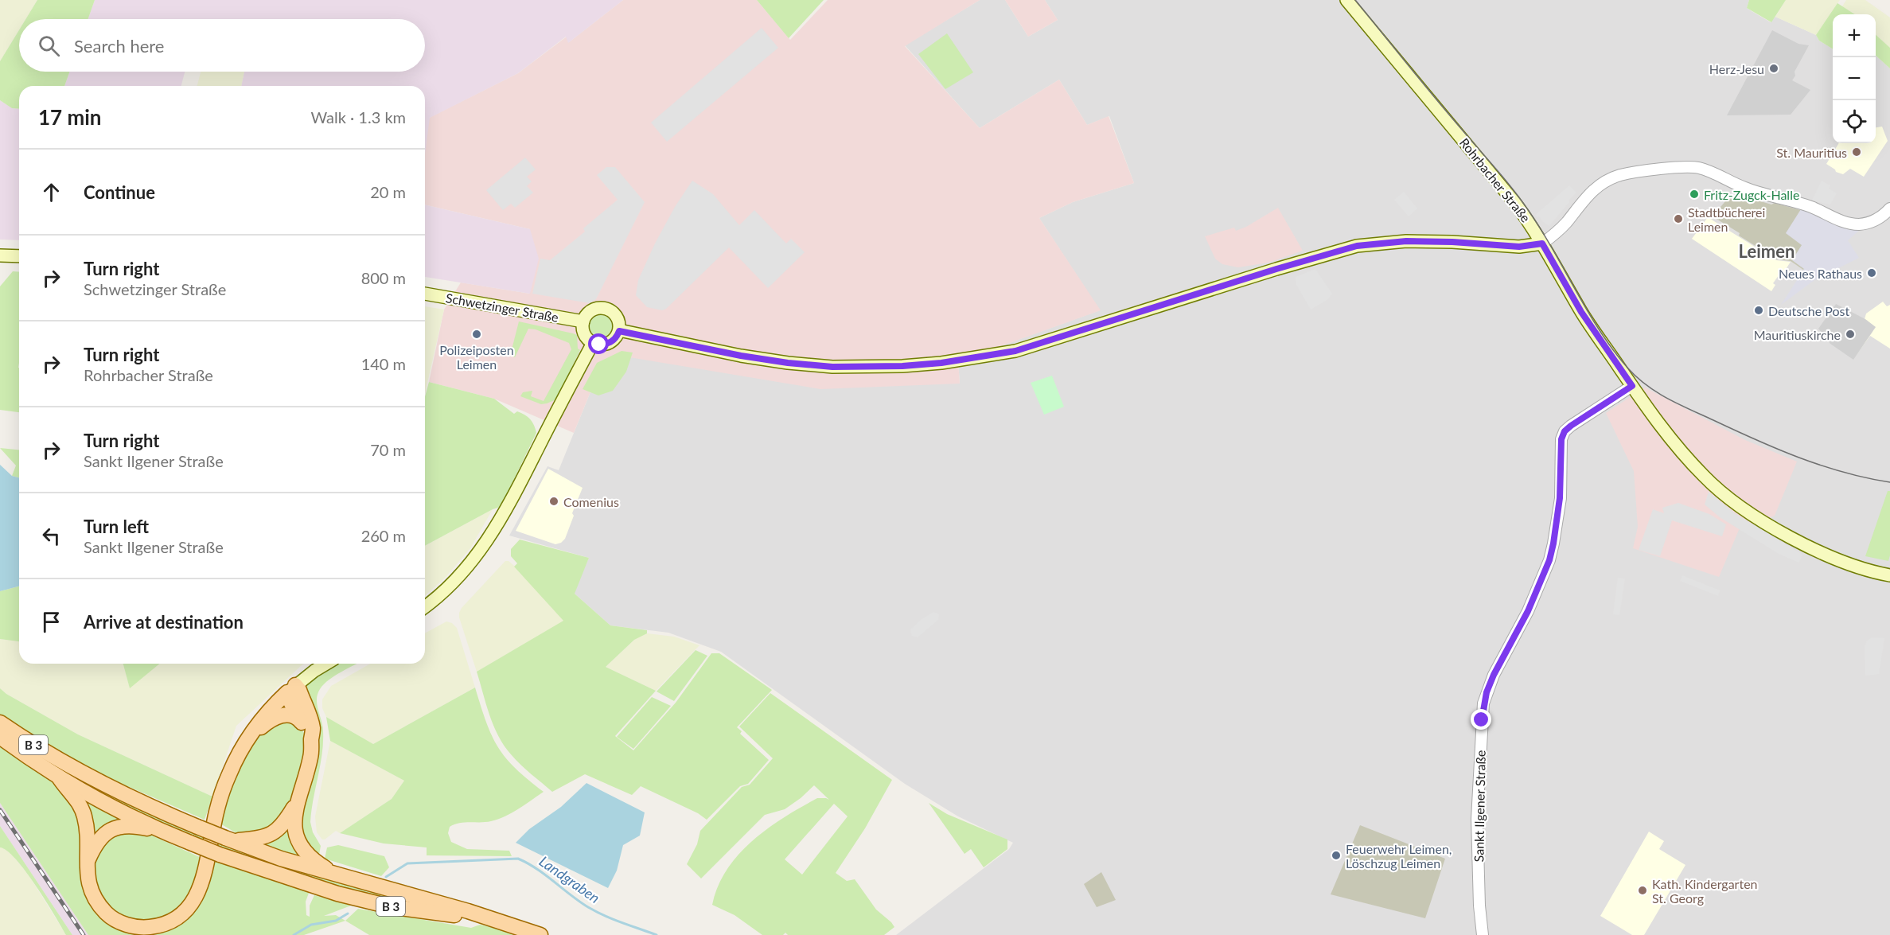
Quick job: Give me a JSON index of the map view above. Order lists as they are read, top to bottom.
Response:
{
  "streets": {
    "main road": ["Rohrbacher Straße", "Schwetzinger Straße", "B 3"],
    "street": ["Sankt Ilgener Straße"]
  },
  "crossings": [
    ["Rohrbacher Straße", "Sankt Ilgener Straße"]
  ],
  "districts": ["Leimen"],
  "water": ["Landgraben"],
  "places": [
    "Herz-Jesu",
    "St. Mauritius",
    "Fritz-Zugck-Halle",
    "Stadtbücherei Leimen",
    "Neues Rathaus",
    "Deutsche Post",
    "Polizeiposten Leimen",
    "Mauritiuskirche",
    "Comenius",
    "Feuerwehr Leimen, Löschzug Leimen",
    "Kath. Kindergarten St. Georg"
  ],
  "page": {
    "map_buttons": ["+", "−"],
    "search": "Search here",
    "heading": ["17 min", "Walk · 1.3 km"],
    "list": [
      ["Continue", "20 m"],
      ["Turn right", "Schwetzinger Straße", "800 m"],
      ["Turn right", "Rohrbacher Straße", "140 m"],
      ["Turn right", "Sankt Ilgener Straße", "70 m"],
      ["Turn left", "Sankt Ilgener Straße", "260 m"],
      "Arrive at destination"
    ]
  }
}
